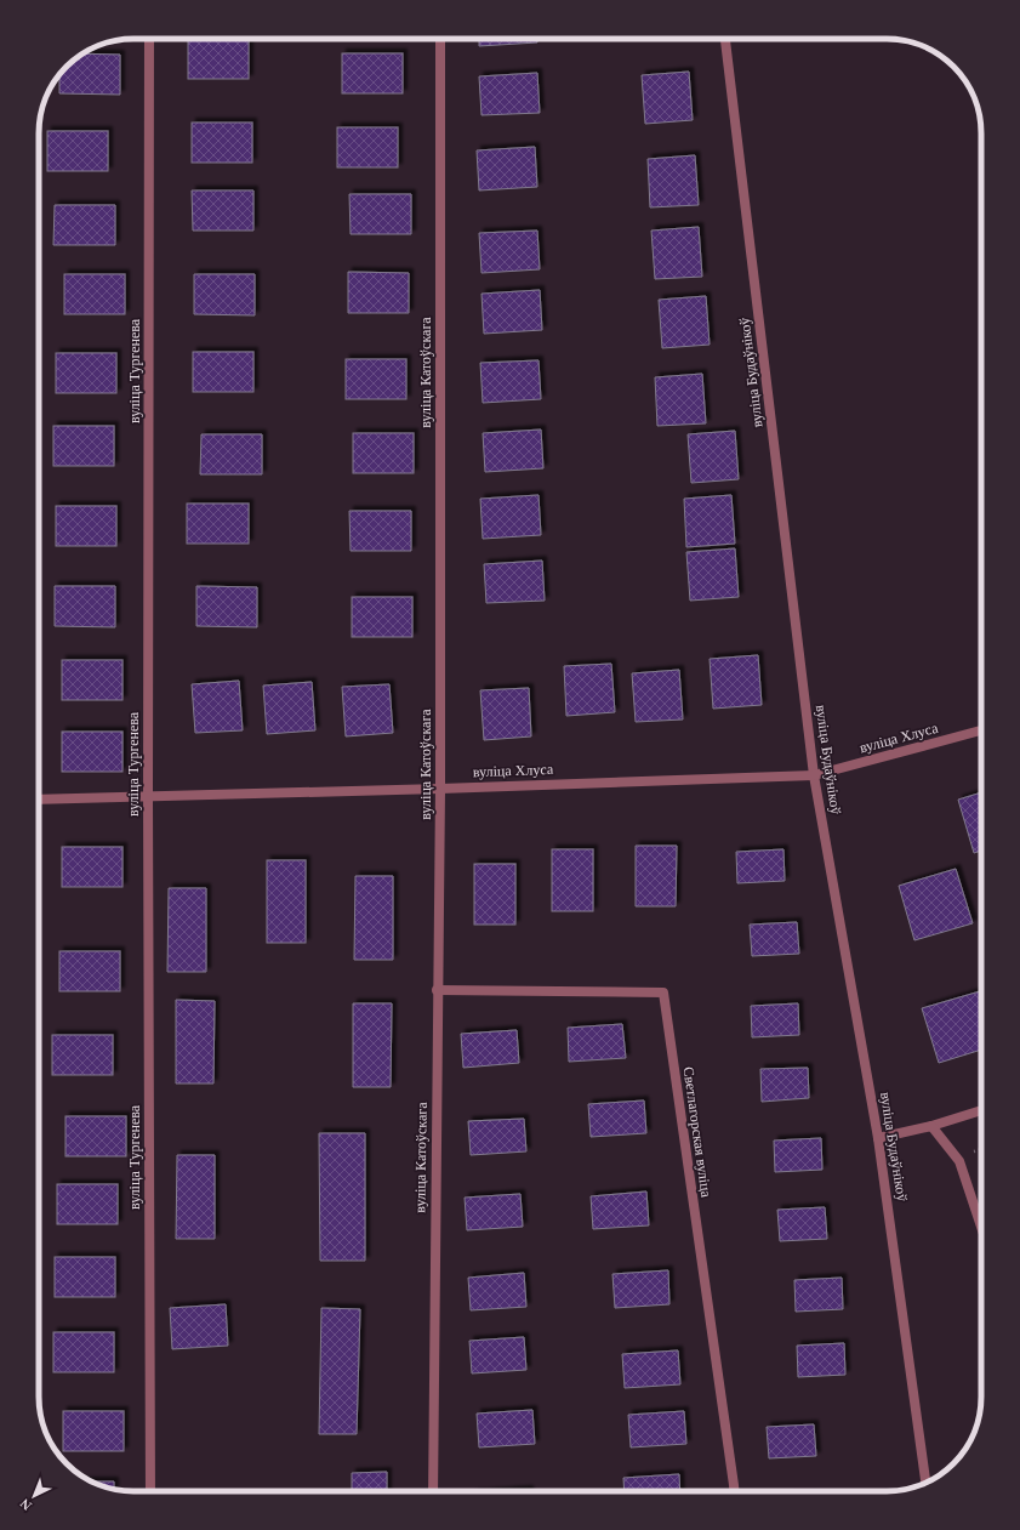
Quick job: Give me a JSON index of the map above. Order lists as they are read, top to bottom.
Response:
{
  "streets": {
    "street": [
      "вуліца Тургенева",
      "вуліца Катоўскага",
      "вуліца Будаўнікоў",
      "вуліца Хлуса",
      "Светлагорская вуліца"
    ]
  },
  "crossings": [
    ["вуліца Тургенева", "вуліца Хлуса"],
    ["вуліца Катоўскага", "вуліца Хлуса"],
    ["вуліца Катоўскага", "Светлагорская вуліца"],
    ["вуліца Будаўнікоў", "вуліца Хлуса"]
  ],
  "north": "bottom left"
}
